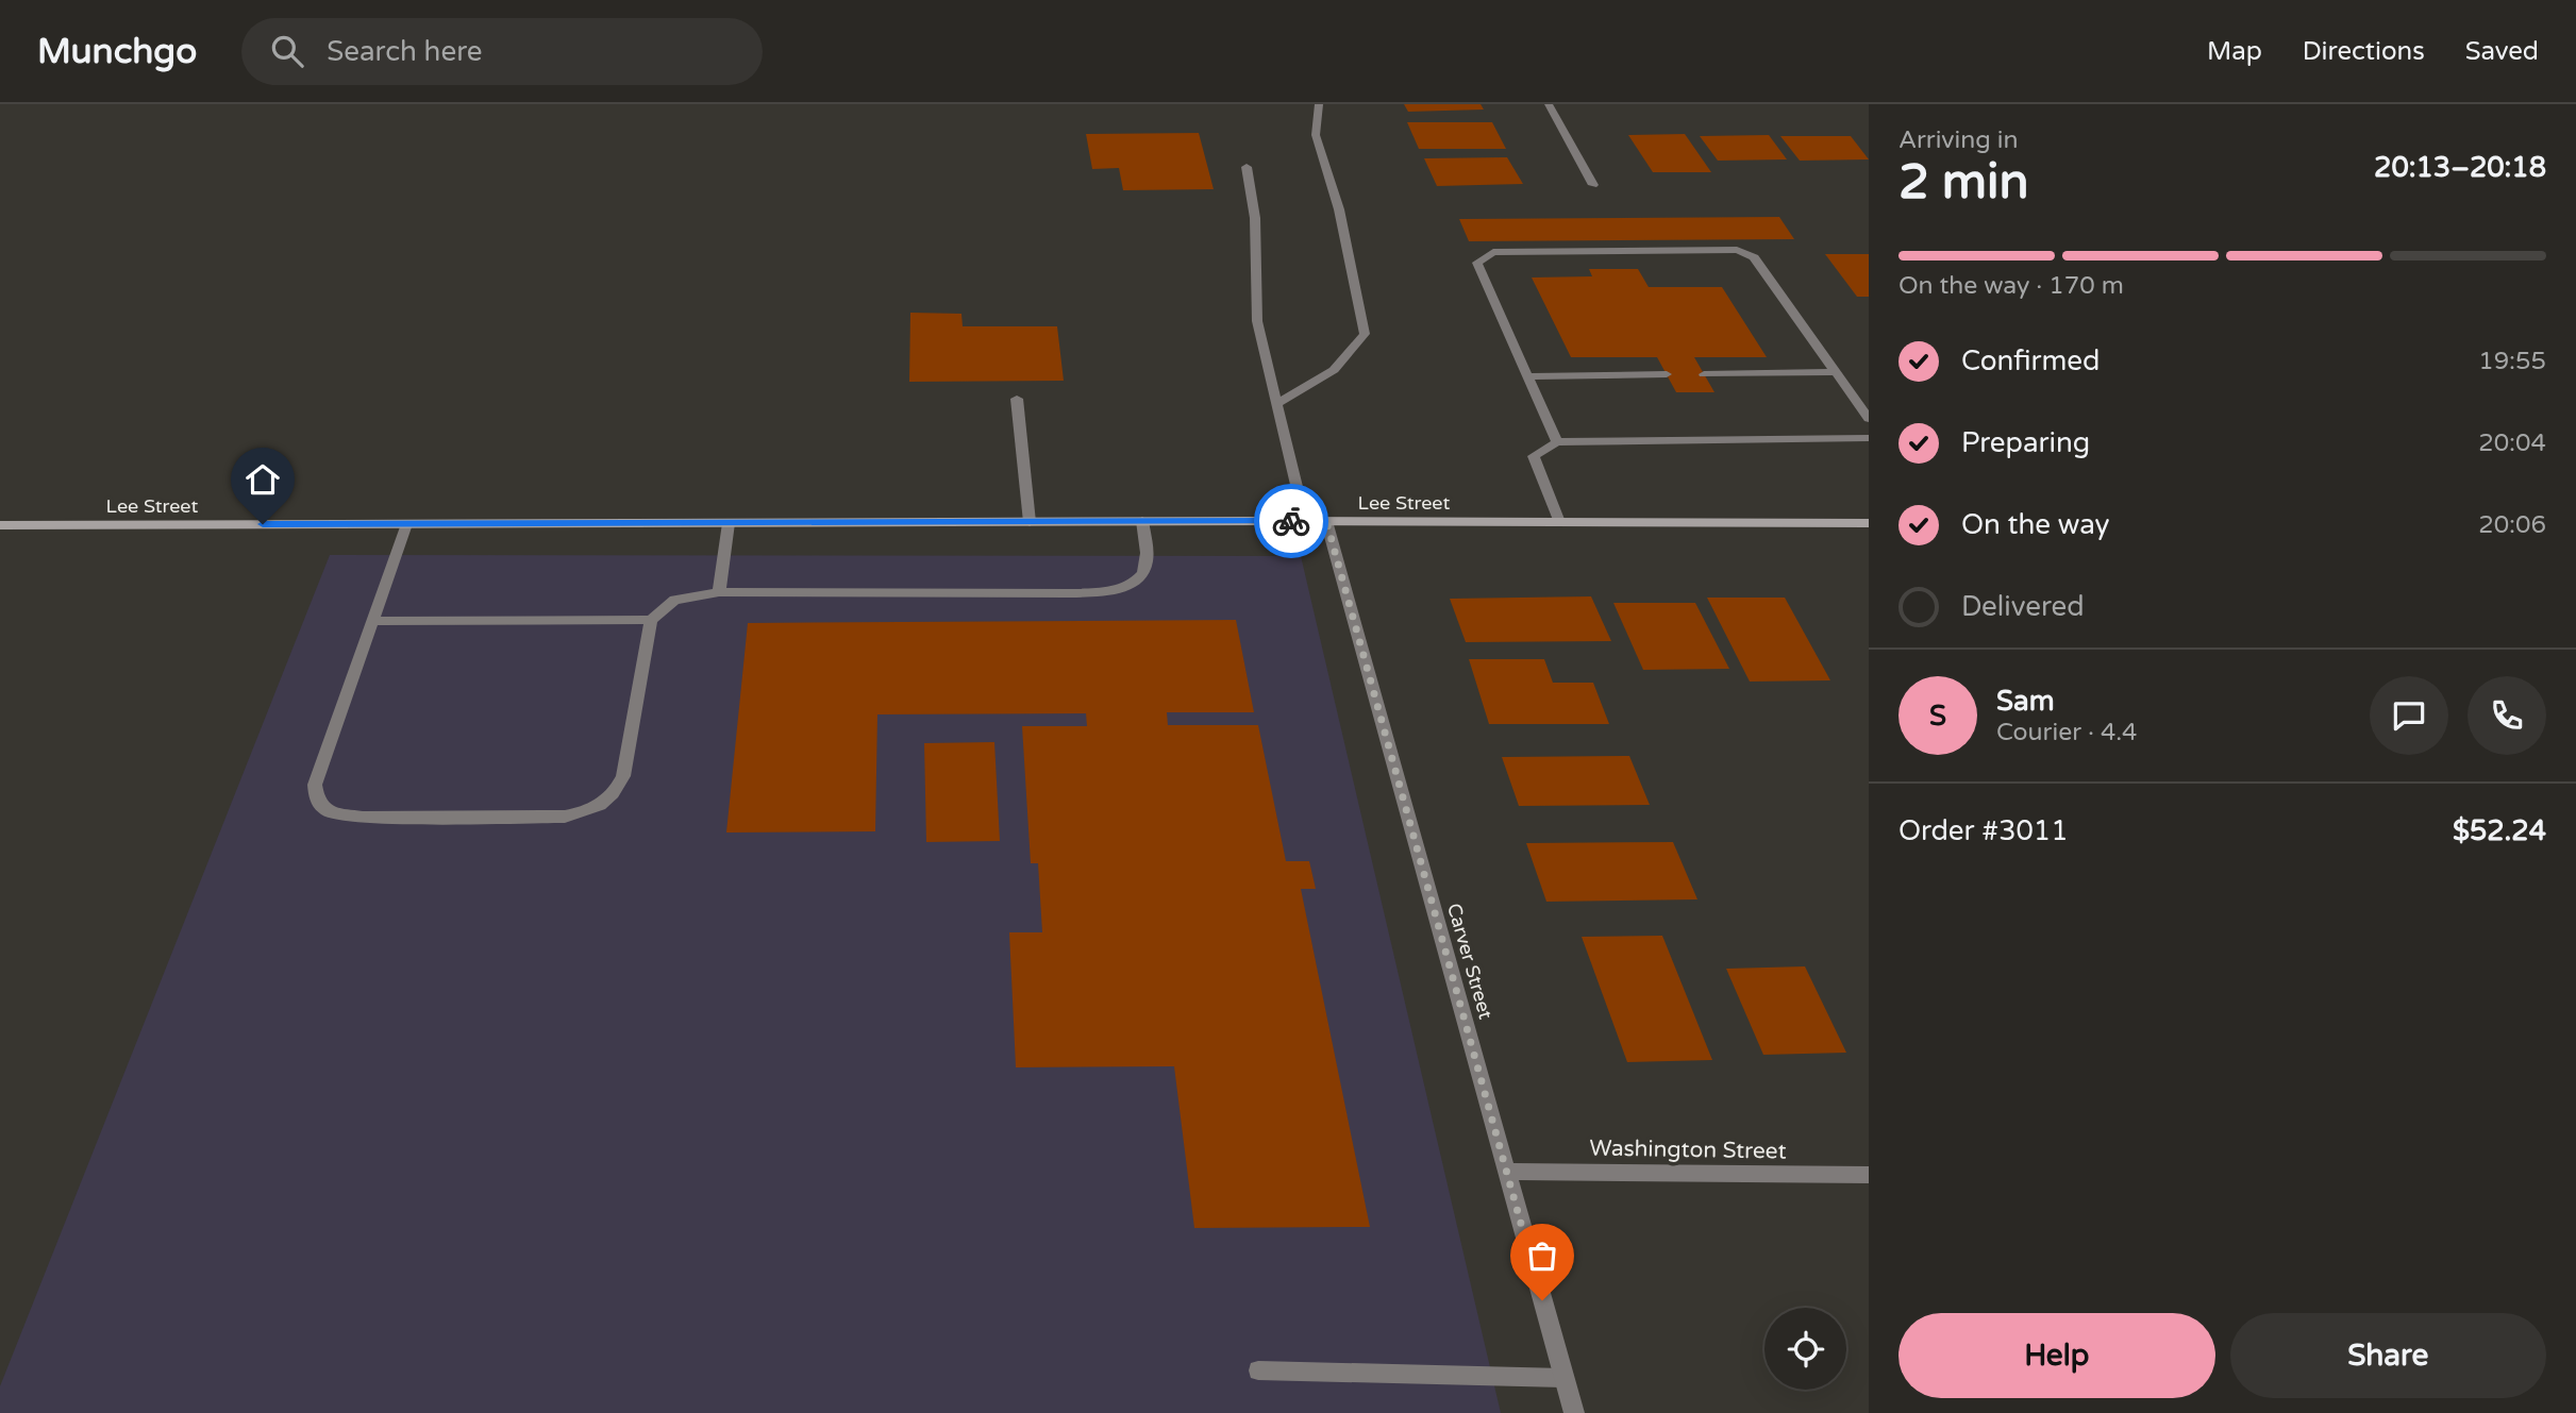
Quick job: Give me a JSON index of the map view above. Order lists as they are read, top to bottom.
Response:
{
  "streets": {
    "main road": ["Lee Street"],
    "street": ["Carver Street", "Washington Street"]
  },
  "crossings": [
    ["Lee Street", "Carver Street"],
    ["Carver Street", "Washington Street"]
  ],
  "page": {
    "header": "Munchgo",
    "search": "Search here",
    "nav": ["Map", "Directions", "Saved"],
    "heading": ["2 min", "Arriving in", "20:13–20:18"],
    "panel": [
      "Sam",
      "Courier · 4.4",
      "Order #3011",
      "$52.24"
    ],
    "bar": "On the way · 170 m",
    "list": [
      ["Confirmed", "19:55"],
      ["Preparing", "20:04"],
      ["On the way", "20:06"],
      "Delivered"
    ],
    "round": "S",
    "buttons": ["Help", "Share"]
  }
}
